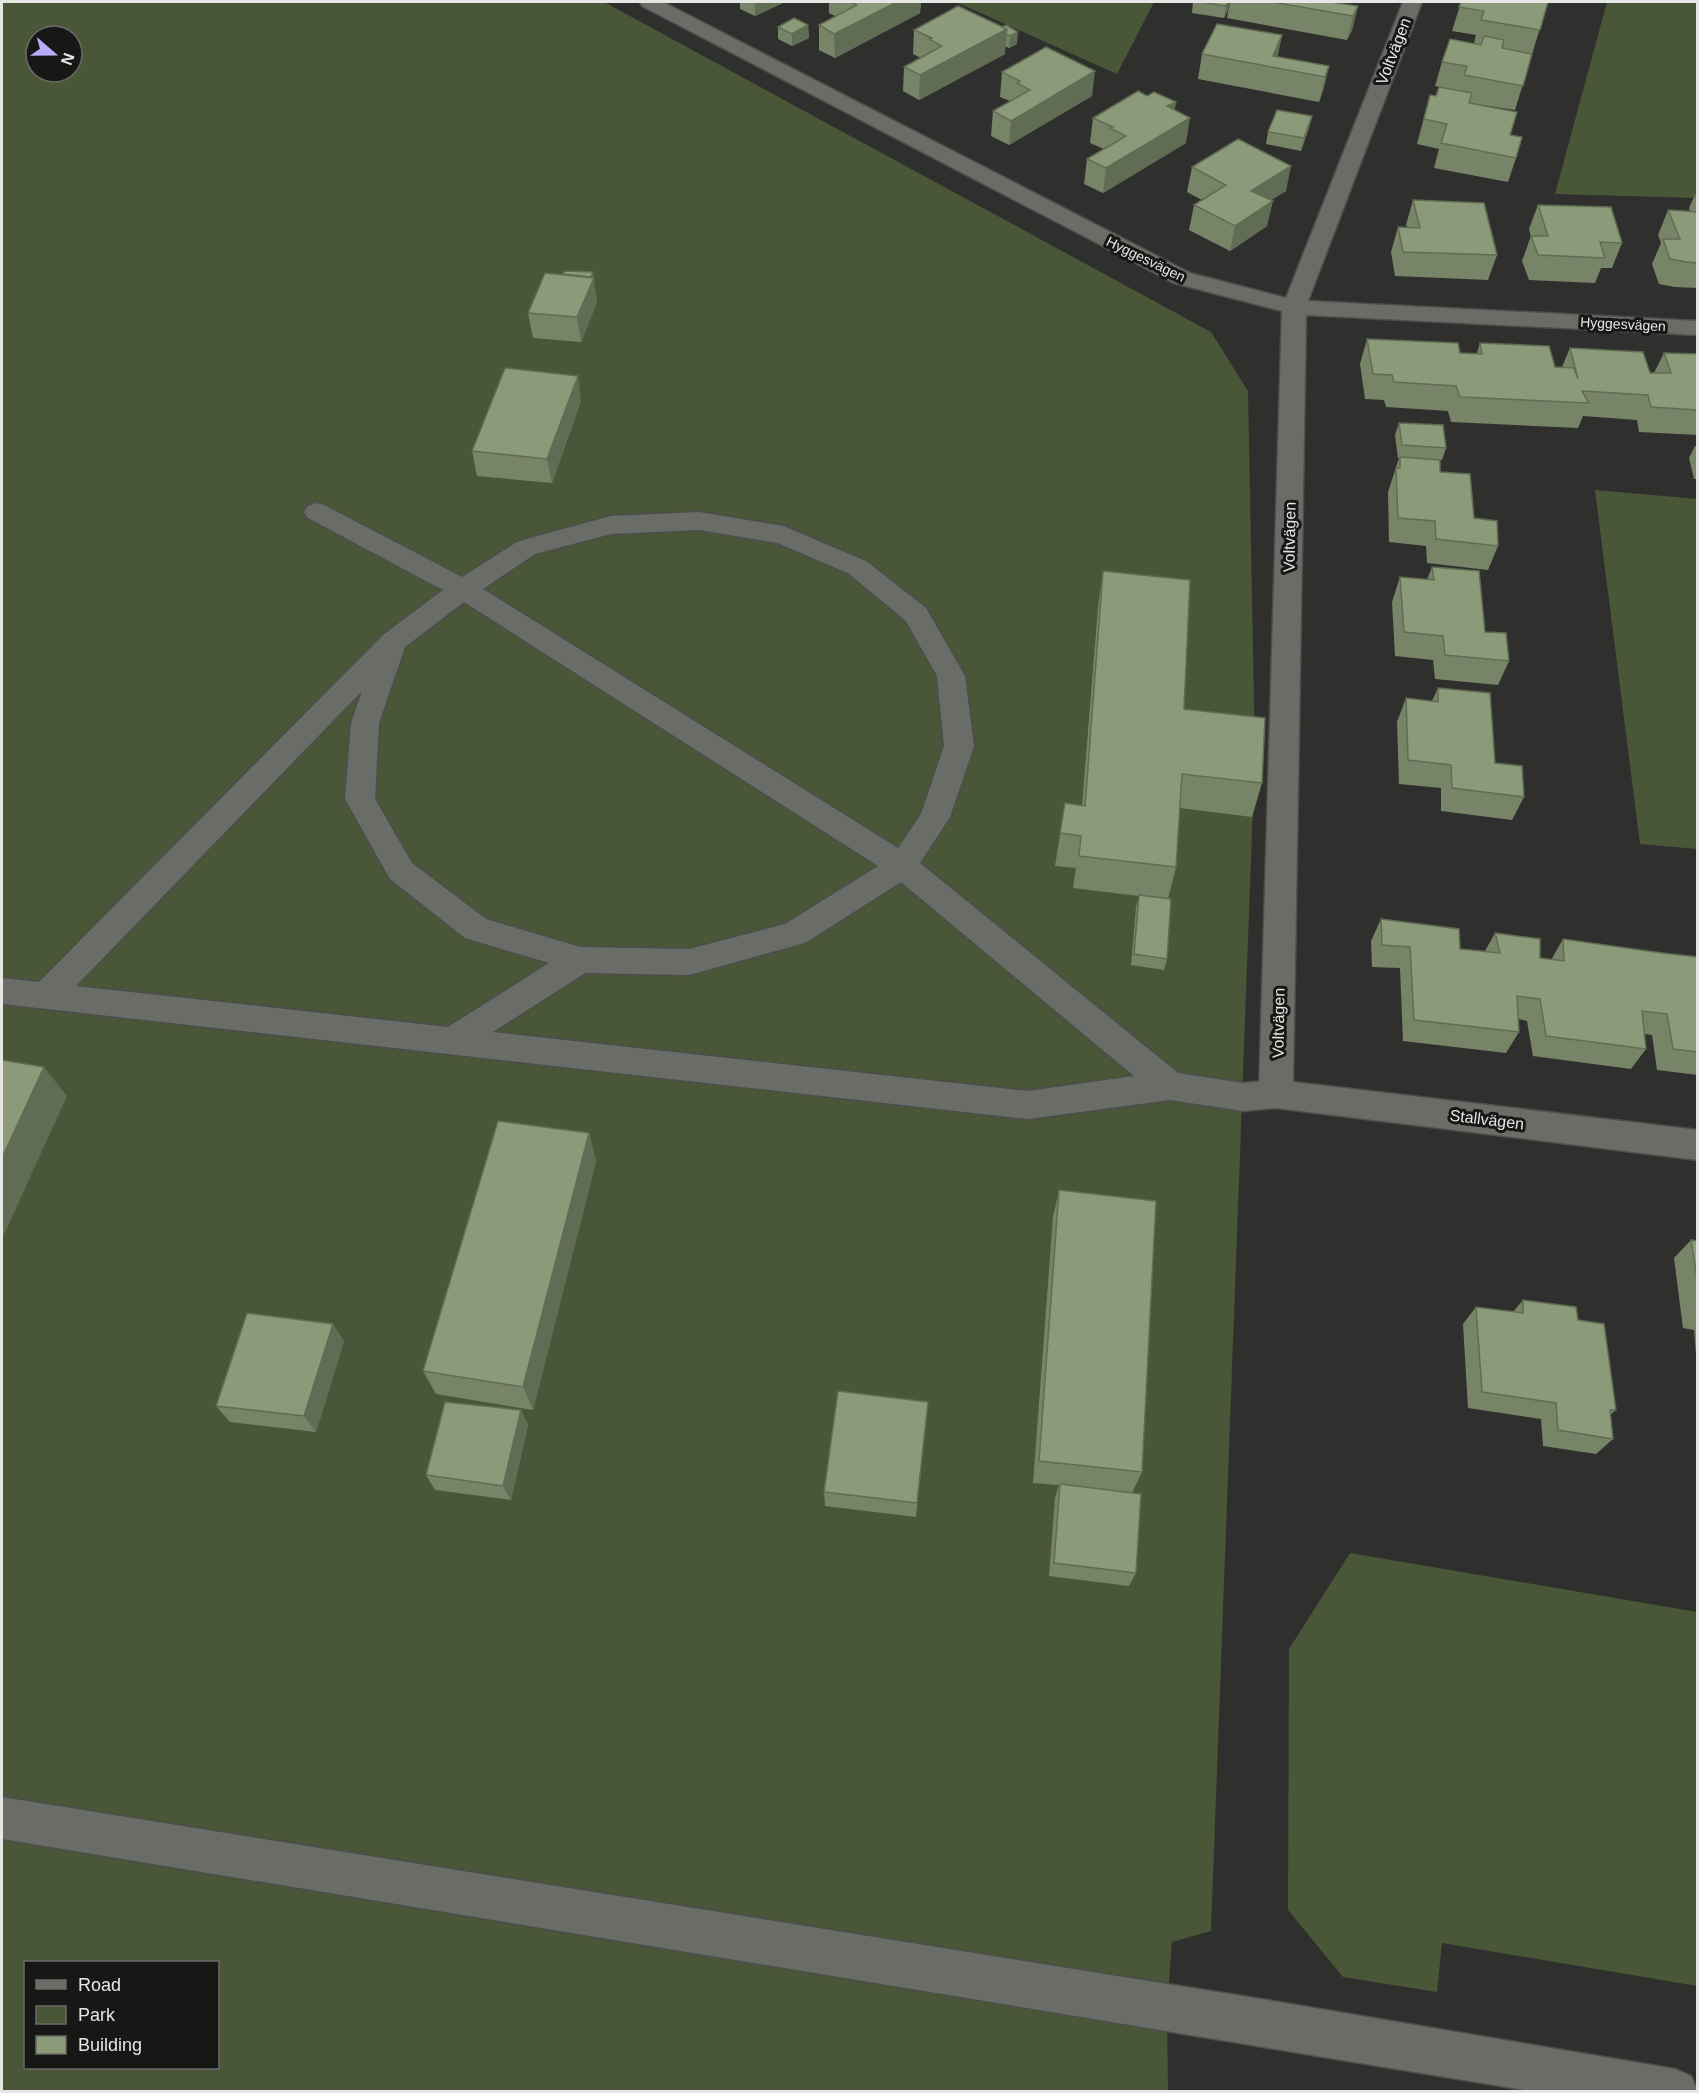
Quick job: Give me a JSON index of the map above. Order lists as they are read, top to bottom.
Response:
{
  "streets": {
    "street": ["Voltvägen", "Hyggesvägen", "Stallvägen"]
  },
  "crossings": [
    ["Voltvägen", "Hyggesvägen"],
    ["Voltvägen", "Stallvägen"]
  ],
  "legend": ["Road", "Park", "Building"],
  "north": "right"
}
